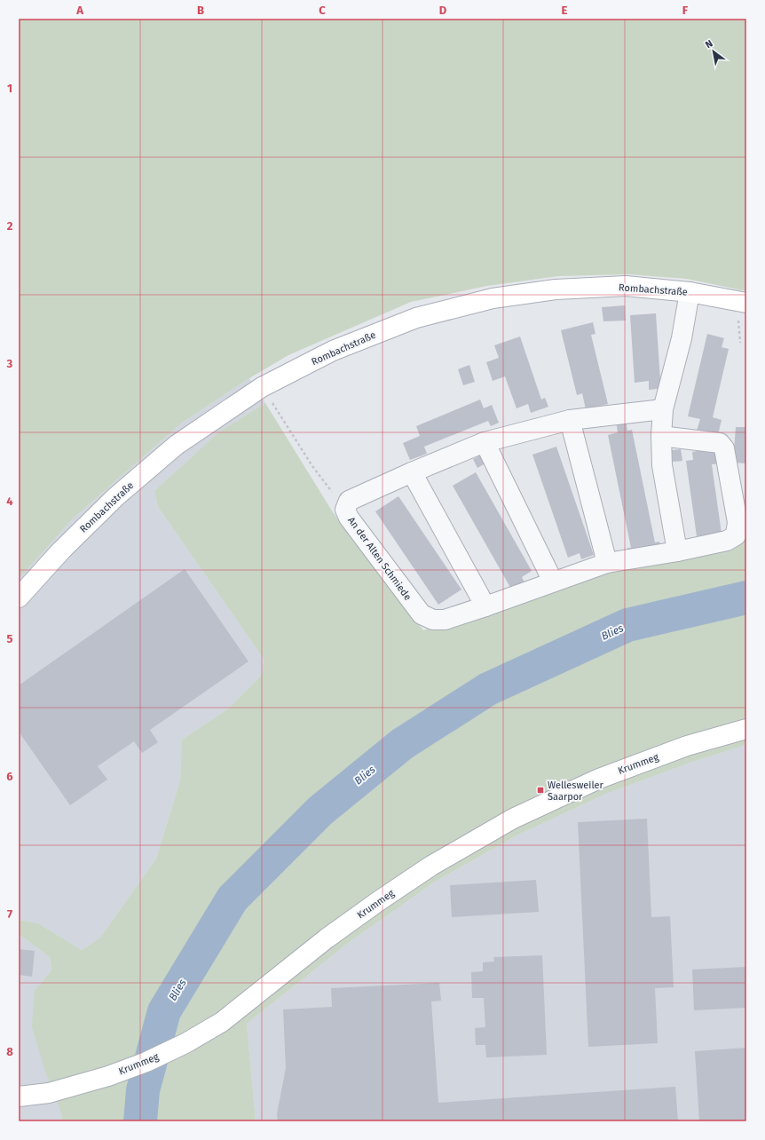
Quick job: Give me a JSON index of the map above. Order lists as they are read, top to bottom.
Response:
{
  "streets": {
    "street": ["Rombachstraße", "An der Alten Schmiede", "Krummeg"]
  },
  "water": ["Blies"],
  "places": {
    "transit": ["Wellesweiler Saarpor"]
  },
  "north": "top left",
  "grid": {
    "columns": [
      "A",
      "B",
      "C",
      "D",
      "E",
      "F"
    ],
    "rows": [
      "1",
      "2",
      "3",
      "4",
      "5",
      "6",
      "7",
      "8"
    ]
  }
}
